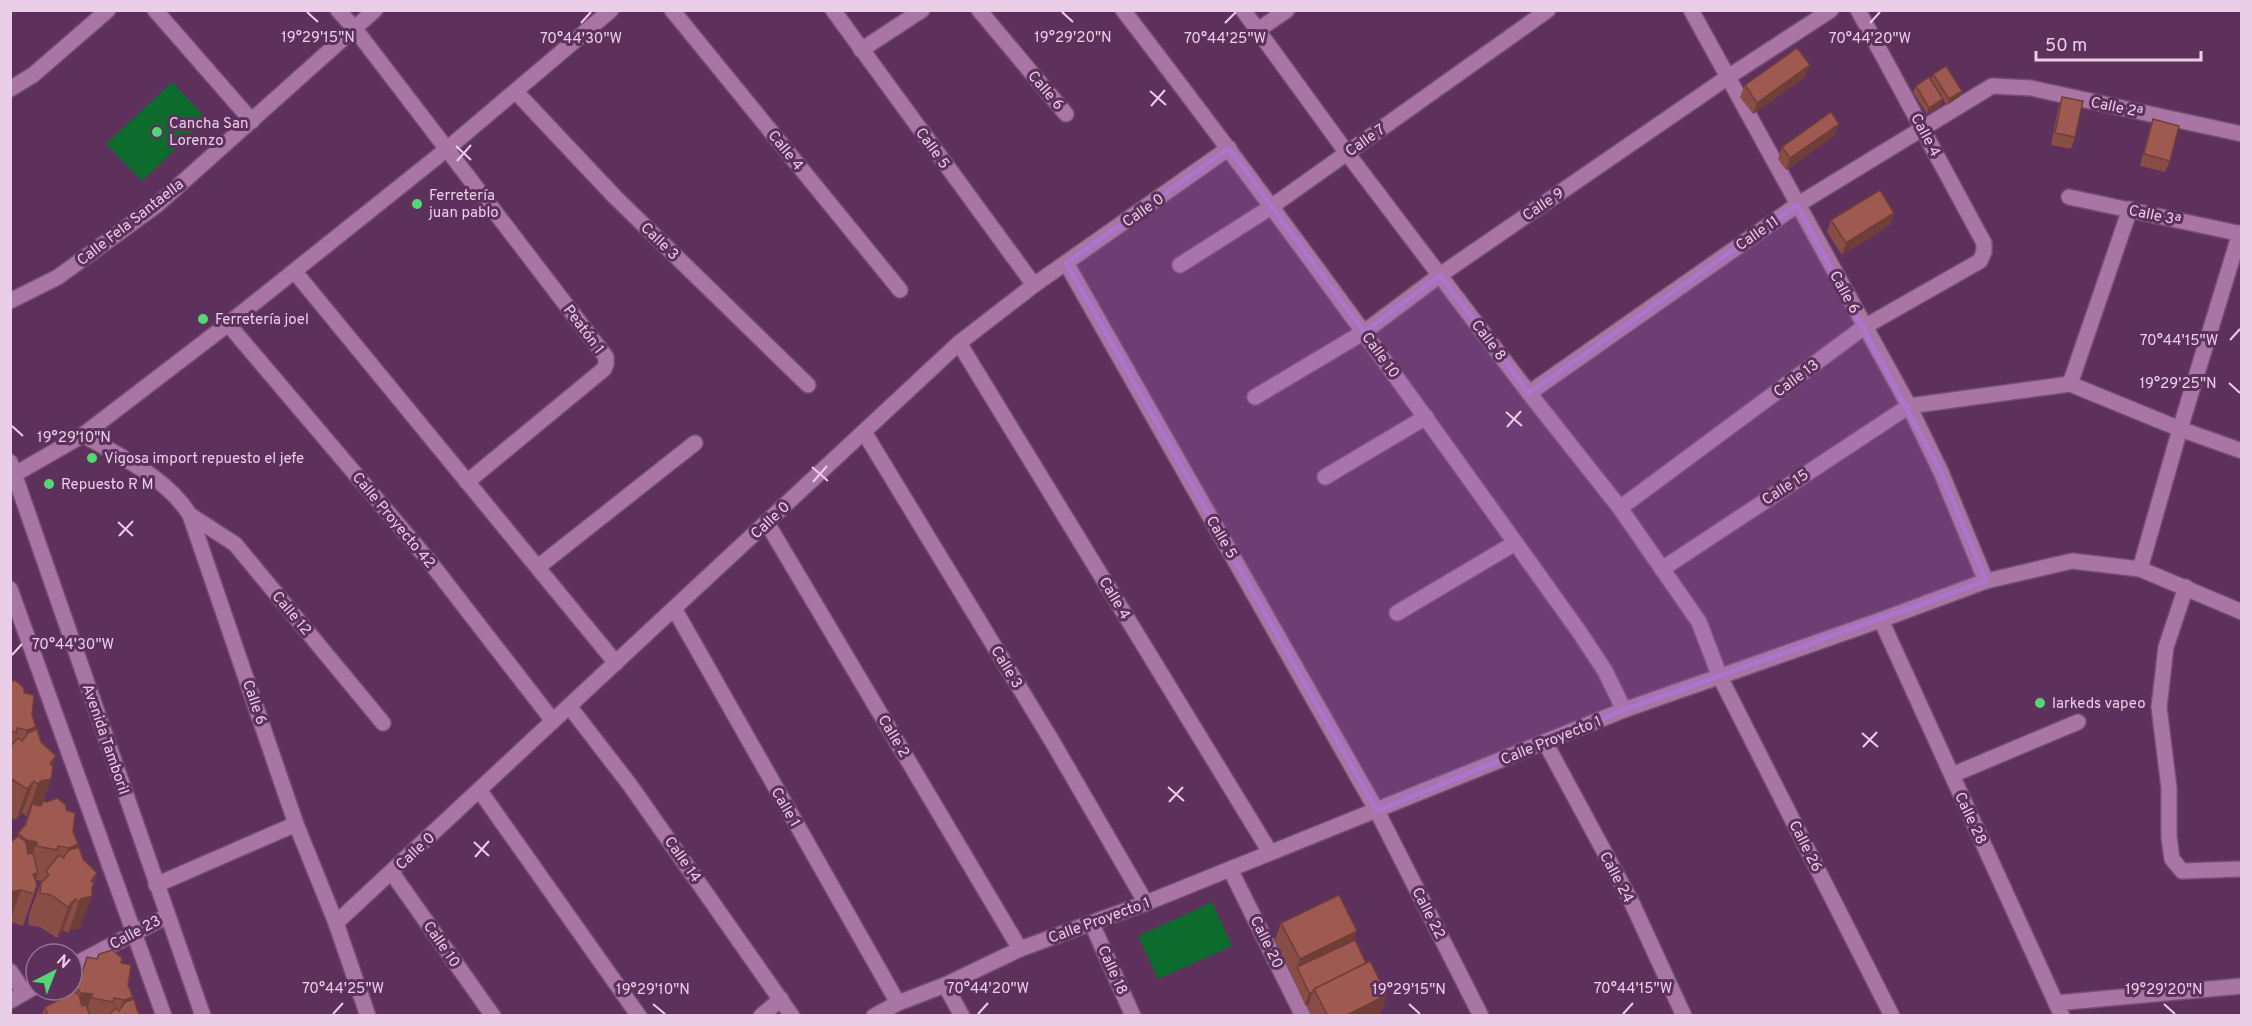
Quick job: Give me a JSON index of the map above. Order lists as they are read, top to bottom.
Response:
{
  "streets": {
    "street": [
      "Calle 6",
      "Calle 2ª",
      "Calle 4",
      "Calle 7",
      "Calle 5",
      "Calle 9",
      "Calle 0",
      "Calle 3ª",
      "Calle Fela Santaella",
      "Calle 11",
      "Calle 3",
      "Peatón 1",
      "Calle 8",
      "Calle 10",
      "Calle 13",
      "Calle 15",
      "Calle Proyecto 42",
      "Calle 12",
      "Calle 2",
      "Avenida Tamboril",
      "Calle Proyecto 1",
      "Calle 1",
      "Calle 28",
      "Calle 26",
      "Calle 14",
      "Calle 24",
      "Calle 22",
      "Calle 23",
      "Calle 20",
      "Calle 18"
    ]
  },
  "crossings": [
    ["Calle 6", "Calle 9"],
    ["Calle 6", "Calle 0"],
    ["Calle 6", "Calle 11"],
    ["Calle 6", "Calle 13"],
    ["Calle 6", "Calle 15"],
    ["Calle 6", "Calle 12"],
    ["Calle 6", "Calle Proyecto 1"],
    ["Calle 2ª", "Calle 11"],
    ["Calle 4", "Calle 0"],
    ["Calle 4", "Calle 11"],
    ["Calle 4", "Calle 13"],
    ["Calle 4", "Calle Proyecto 1"],
    ["Calle 7", "Calle 8"],
    ["Calle 7", "Calle 10"],
    ["Calle 5", "Calle 0"],
    ["Calle 5", "Calle Proyecto 1"],
    ["Calle 5", "Calle 22"],
    ["Calle 9", "Calle 8"],
    ["Calle 9", "Calle 10"],
    ["Calle 0", "Calle 3"],
    ["Calle 0", "Calle 10"],
    ["Calle 0", "Calle Proyecto 42"],
    ["Calle 0", "Calle 2"],
    ["Calle 0", "Calle 1"],
    ["Calle 0", "Calle 14"],
    ["Calle Fela Santaella", "Peatón 1"],
    ["Calle 11", "Calle 8"],
    ["Calle 3", "Calle Proyecto 1"],
    ["Calle 8", "Calle 13"],
    ["Calle 8", "Calle 15"],
    ["Calle 8", "Calle Proyecto 1"],
    ["Calle 8", "Calle 26"],
    ["Calle 10", "Calle Proyecto 1"],
    ["Calle 2", "Calle Proyecto 1"],
    ["Avenida Tamboril", "Calle 23"],
    ["Calle Proyecto 1", "Calle 1"],
    ["Calle Proyecto 1", "Calle 28"],
    ["Calle Proyecto 1", "Calle 26"],
    ["Calle Proyecto 1", "Calle 24"],
    ["Calle Proyecto 1", "Calle 22"],
    ["Calle Proyecto 1", "Calle 20"],
    ["Calle Proyecto 1", "Calle 18"]
  ],
  "places": [
    "Cancha San Lorenzo",
    "Ferretería juan pablo",
    "Ferretería joel",
    "Vigosa import repuesto el jefe",
    "Repuesto R M",
    "larkeds vapeo"
  ],
  "scale_bar": "50 m",
  "north": "top right",
  "coordinates": [
    "19°29'15\"N",
    "19°29'20\"N",
    "70°44'30\"W",
    "70°44'25\"W",
    "70°44'20\"W",
    "70°44'15\"W",
    "19°29'25\"N",
    "19°29'10\"N"
  ]
}
